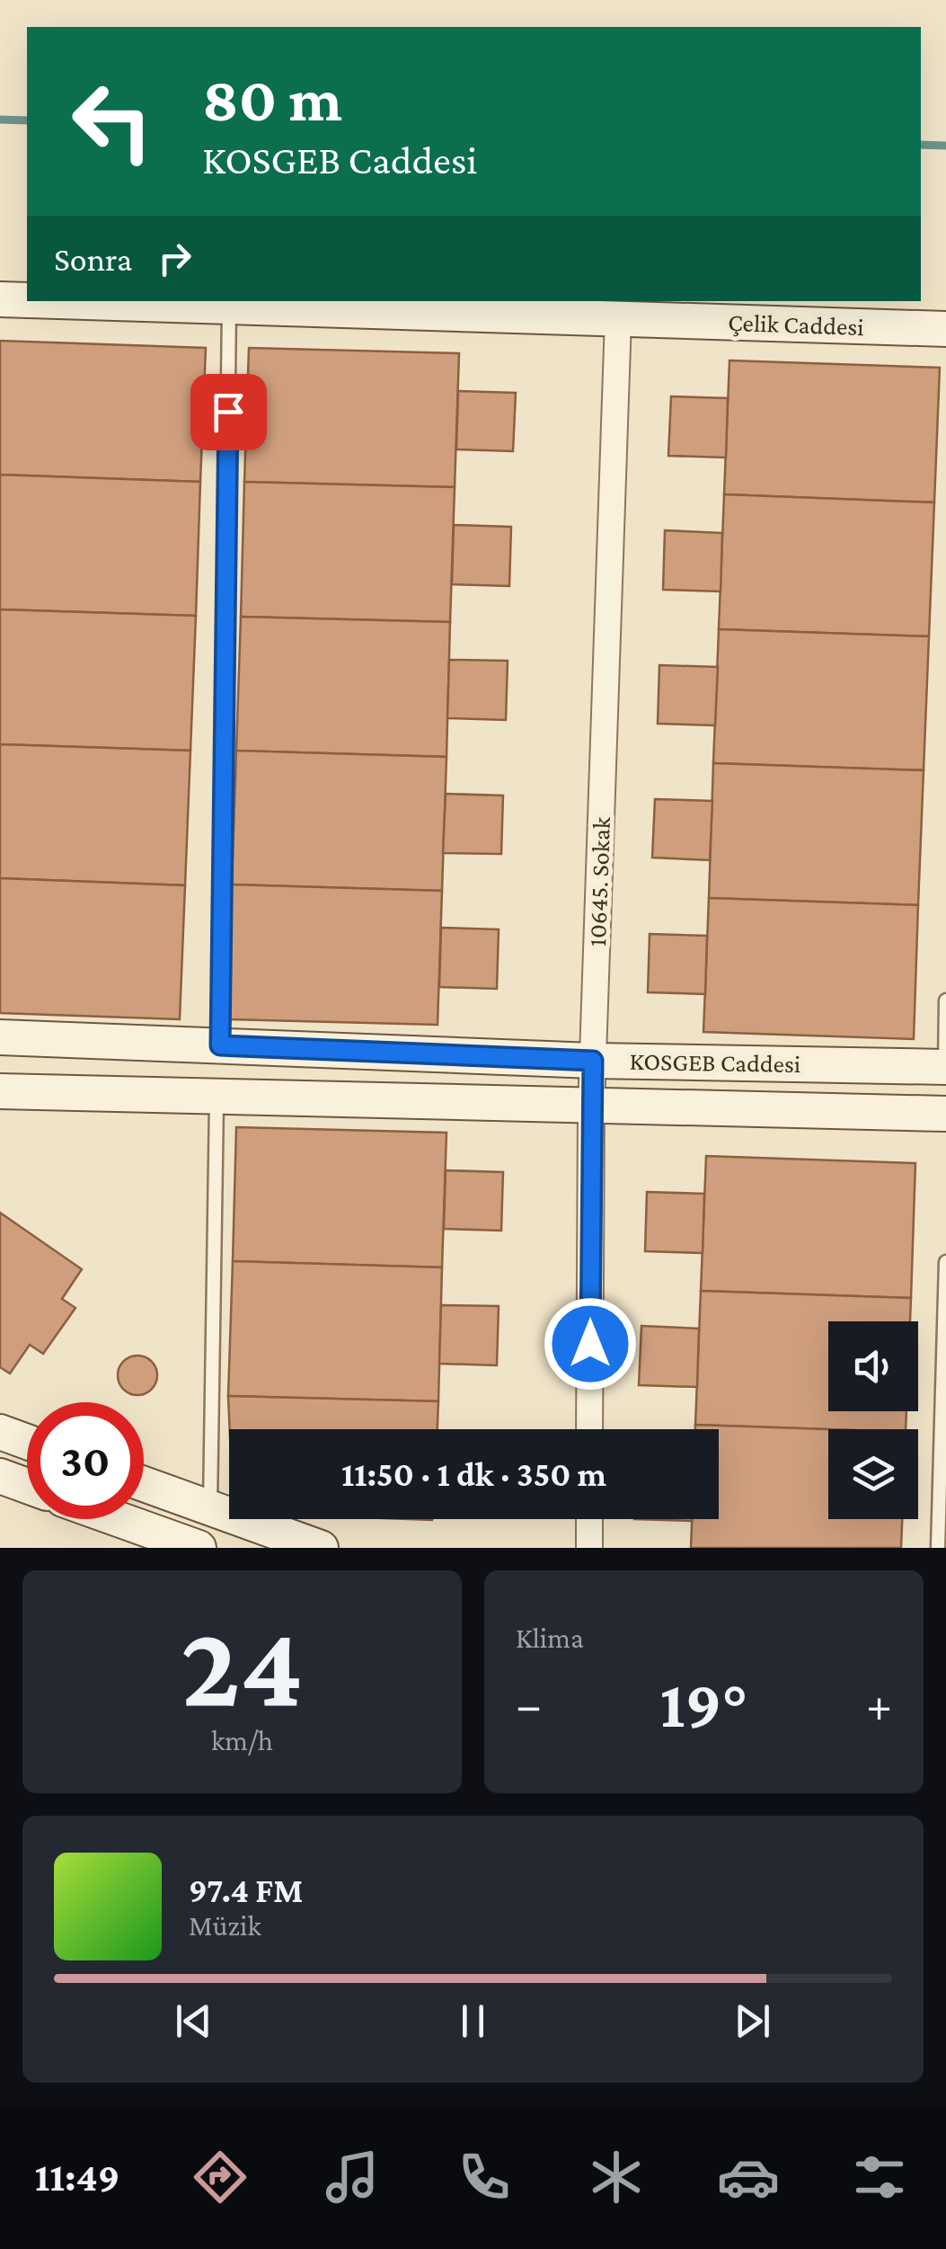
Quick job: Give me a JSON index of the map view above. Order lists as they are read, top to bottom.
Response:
{
  "streets": {
    "main road": ["Çelik Caddesi", "KOSGEB Caddesi"],
    "street": ["10645. Sokak"]
  },
  "crossings": [
    ["Çelik Caddesi", "10645. Sokak"],
    ["10645. Sokak", "KOSGEB Caddesi"]
  ],
  "page": {
    "turn": ["80 m", "KOSGEB Caddesi"],
    "then": "Sonra",
    "limit": "30",
    "trip": "11:50 · 1 dk · 350 m",
    "tile": [
      ["24", "km/h"],
      "Klima"
    ],
    "heat": ["−", "19°", "+"],
    "song": ["97.4 FM", "Müzik"],
    "tabs": "11:49"
  }
}
